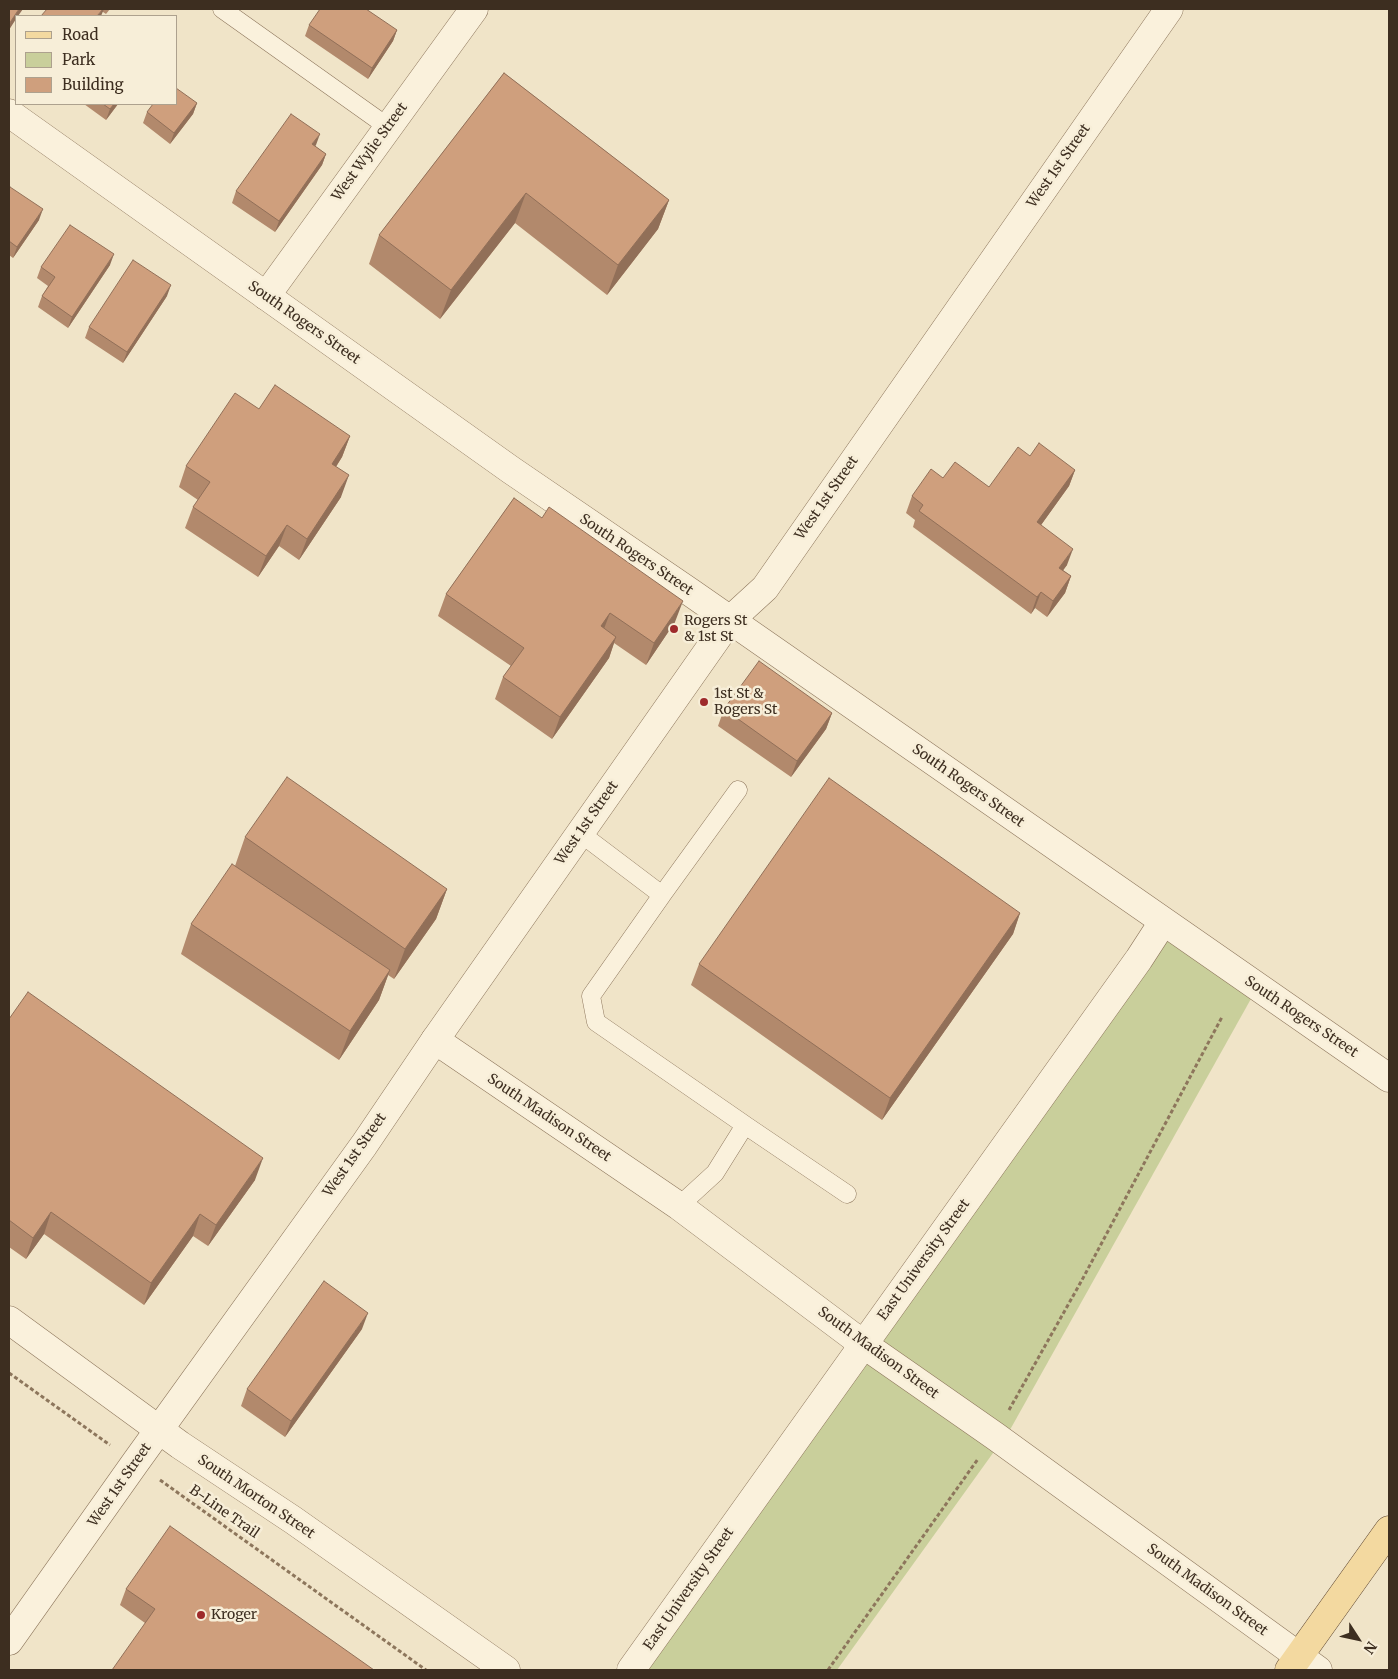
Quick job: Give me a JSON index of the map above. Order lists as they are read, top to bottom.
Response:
{
  "streets": {
    "street": [
      "West Wylie Street",
      "West 1st Street",
      "South Rogers Street",
      "South Madison Street",
      "East University Street",
      "South Morton Street"
    ],
    "path": ["B-Line Trail"]
  },
  "crossings": [
    ["West Wylie Street", "South Rogers Street"],
    ["West 1st Street", "South Rogers Street"],
    ["West 1st Street", "South Madison Street"],
    ["West 1st Street", "South Morton Street"],
    ["West 1st Street", "B-Line Trail"],
    ["South Rogers Street", "East University Street"],
    ["South Madison Street", "East University Street"]
  ],
  "places": ["Rogers St & 1st St", "1st St & Rogers St", "Kroger"],
  "legend": ["Road", "Park", "Building"],
  "north": "bottom right"
}
